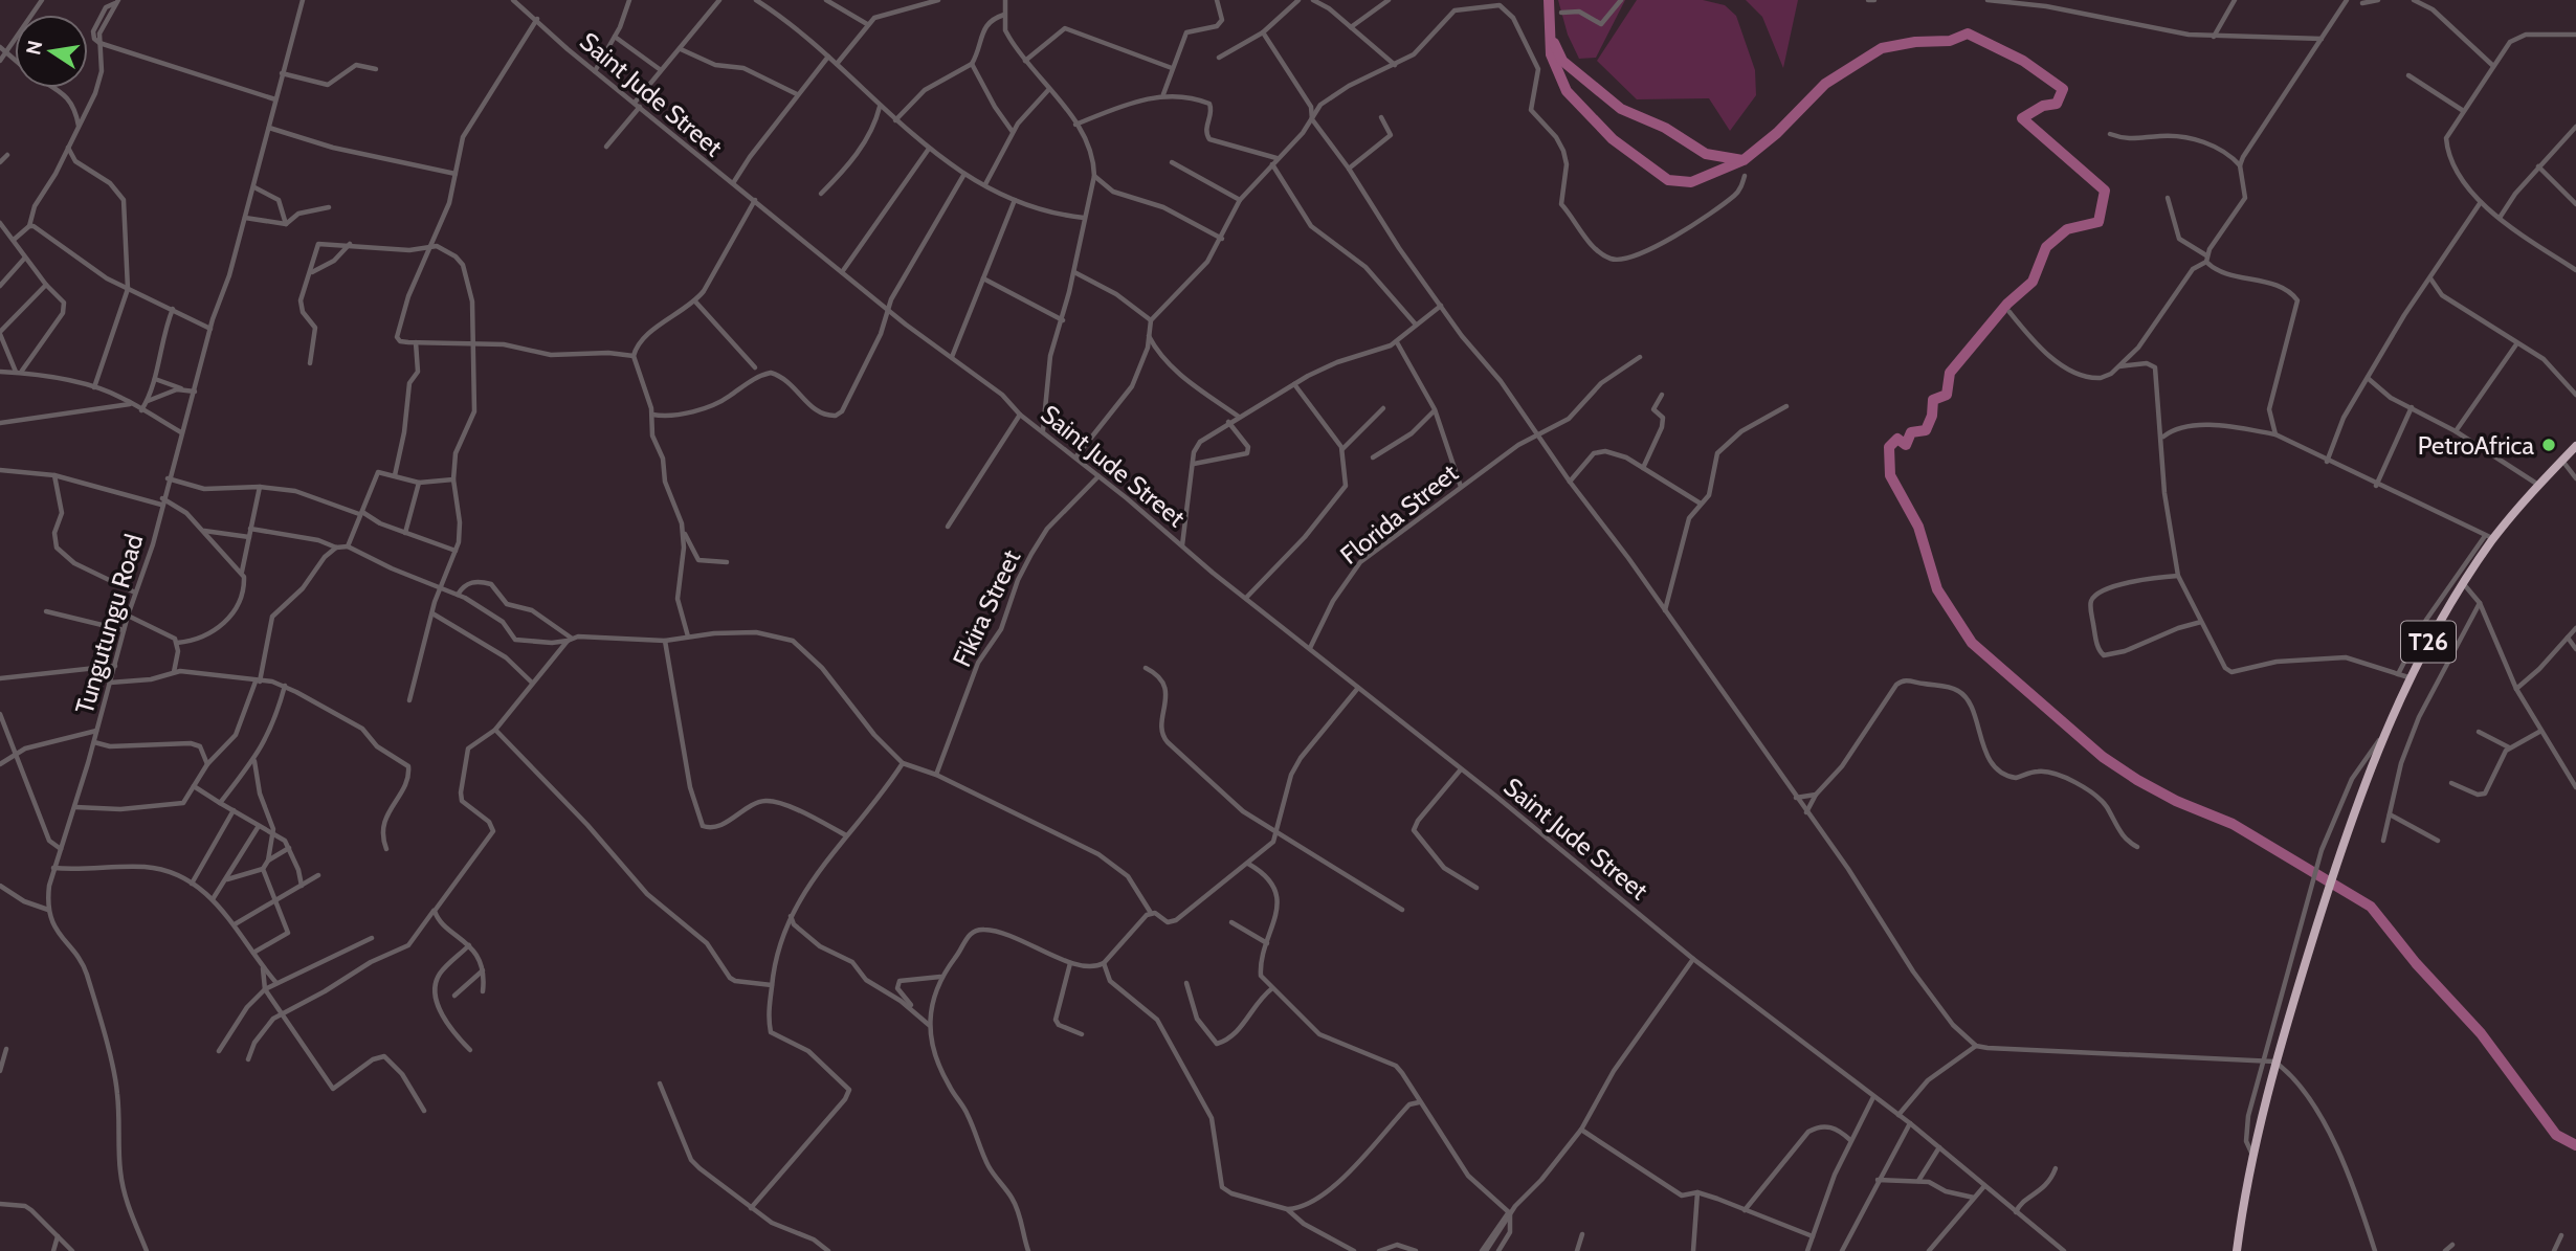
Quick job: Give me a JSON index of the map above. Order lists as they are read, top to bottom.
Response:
{
  "streets": {
    "highway": ["T26"],
    "street": [
      "Saint Jude Street",
      "Florida Street",
      "Fikira Street",
      "Tungutungu Road"
    ]
  },
  "crossings": [
    ["Saint Jude Street", "Florida Street"],
    ["Saint Jude Street", "Fikira Street"]
  ],
  "places": ["PetroAfrica"],
  "north": "left"
}
